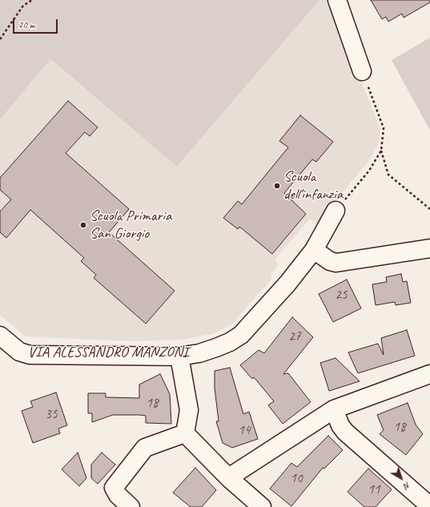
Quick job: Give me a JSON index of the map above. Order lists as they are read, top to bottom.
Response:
{
  "streets": {
    "street": ["VIA ALESSANDRO MANZONI"]
  },
  "places": ["Scuola dell'infanzia", "Scuola Primaria San Giorgio"],
  "house_numbers": [
    "25",
    "27",
    "18",
    "35",
    "18",
    "14",
    "10",
    "11"
  ],
  "scale_bar": "20 m",
  "north": "bottom right"
}
